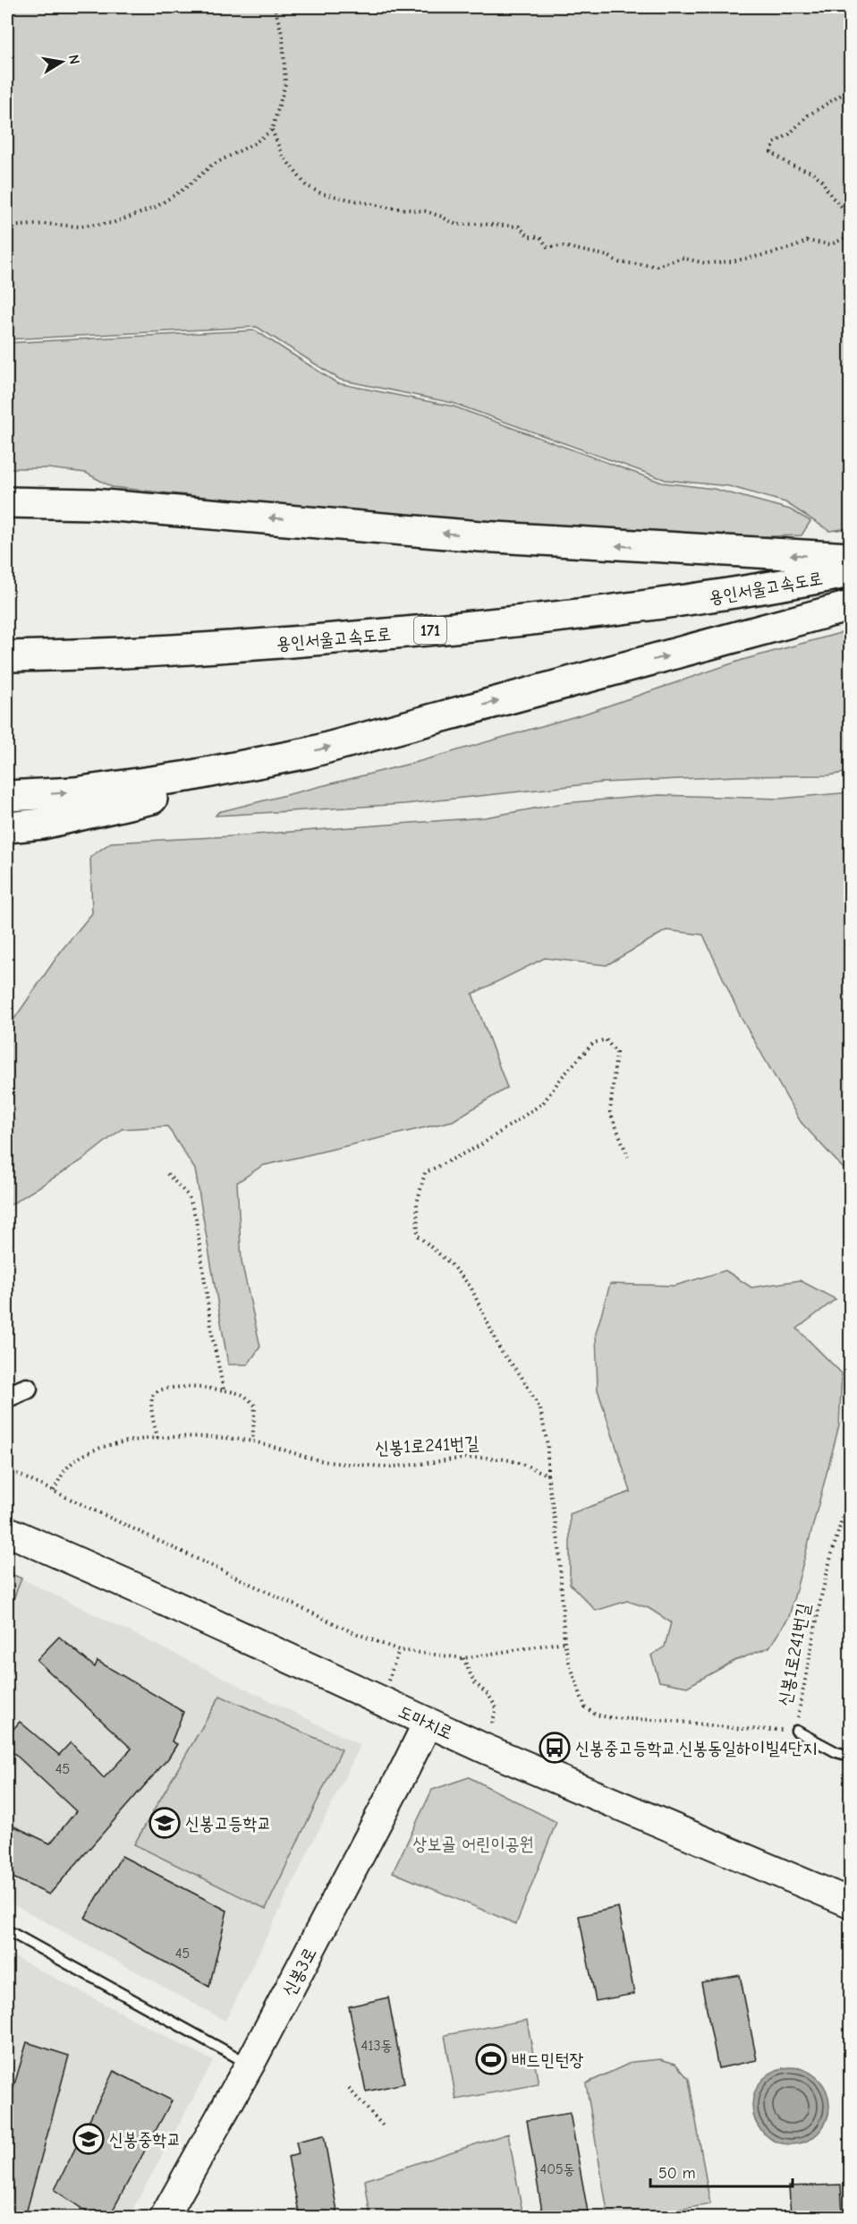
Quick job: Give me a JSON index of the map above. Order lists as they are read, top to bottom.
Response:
{
  "streets": {
    "highway": ["용인서울고속도로", "171"],
    "main road": ["도마치로", "신봉3로"],
    "lane": ["신봉1로241번길"]
  },
  "crossings": [
    ["도마치로", "신봉3로"]
  ],
  "parks": ["상보골 어린이공원"],
  "places": {
    "bus stop": ["신봉중고등학교.신봉동일하이빌4단지"],
    "school or university": ["신봉고등학교", "신봉중학교"],
    "sports": ["배드민턴장"]
  },
  "house_numbers": [
    "45",
    "45",
    "413동",
    "405동"
  ],
  "scale_bar": "50 m",
  "north": "right"
}
